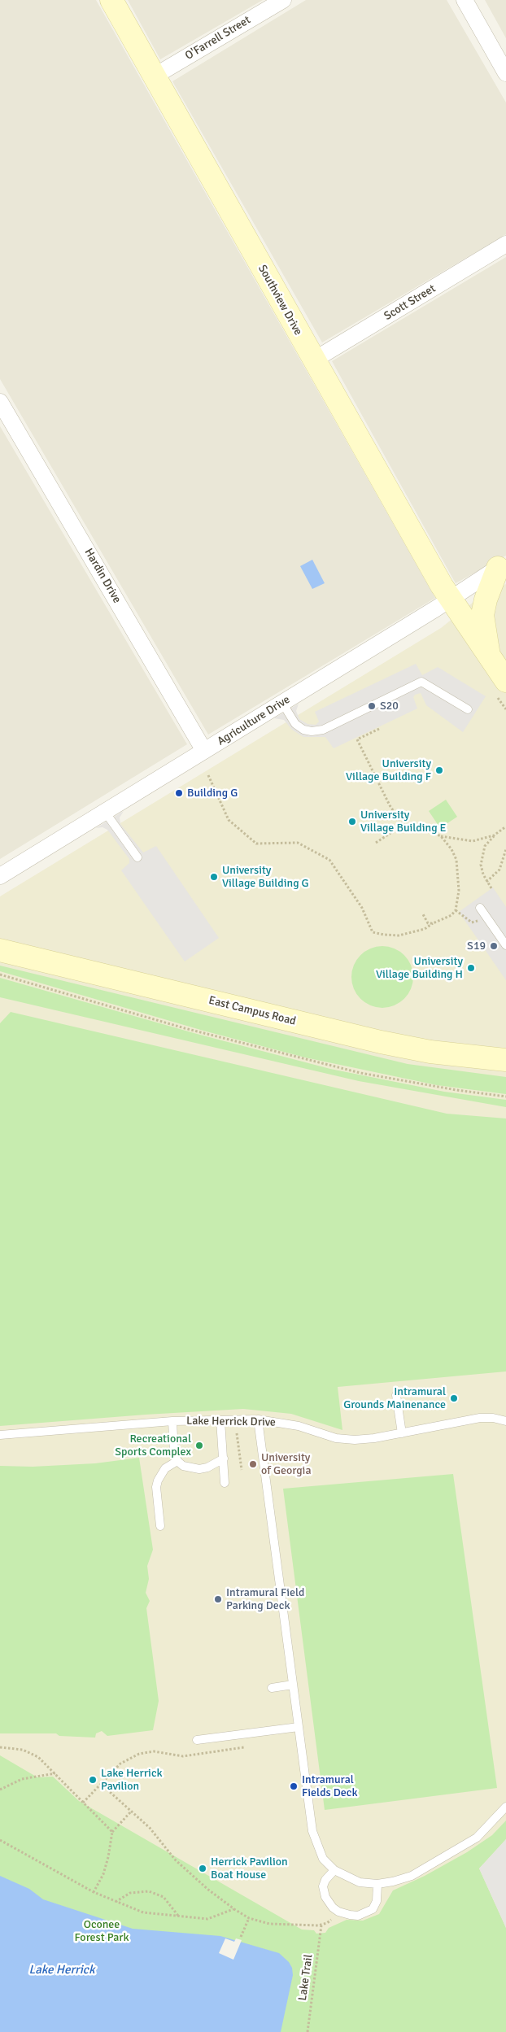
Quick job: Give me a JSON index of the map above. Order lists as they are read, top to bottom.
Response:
{
  "streets": {
    "street": [
      "O'Farrell Street",
      "Southview Drive",
      "Scott Street",
      "Hardin Drive",
      "Agriculture Drive",
      "East Campus Road"
    ],
    "lane": ["Lake Herrick Drive"],
    "path": ["Lake Trail"]
  },
  "crossings": [
    ["O'Farrell Street", "Southview Drive"],
    ["Southview Drive", "Scott Street"],
    ["Southview Drive", "Agriculture Drive"],
    ["Hardin Drive", "Agriculture Drive"]
  ],
  "water": ["Lake Herrick"],
  "parks": ["Oconee Forest Park"],
  "places": [
    "S20",
    "University Village Building F",
    "Building G",
    "University Village Building E",
    "University Village Building G",
    "S19",
    "University Village Building H",
    "Intramural Grounds Mainenance",
    "Recreational Sports Complex",
    "University of Georgia",
    "Intramural Field Parking Deck",
    "Lake Herrick Pavilion",
    "Intramural Fields Deck",
    "Herrick Pavilion Boat House"
  ]
}
